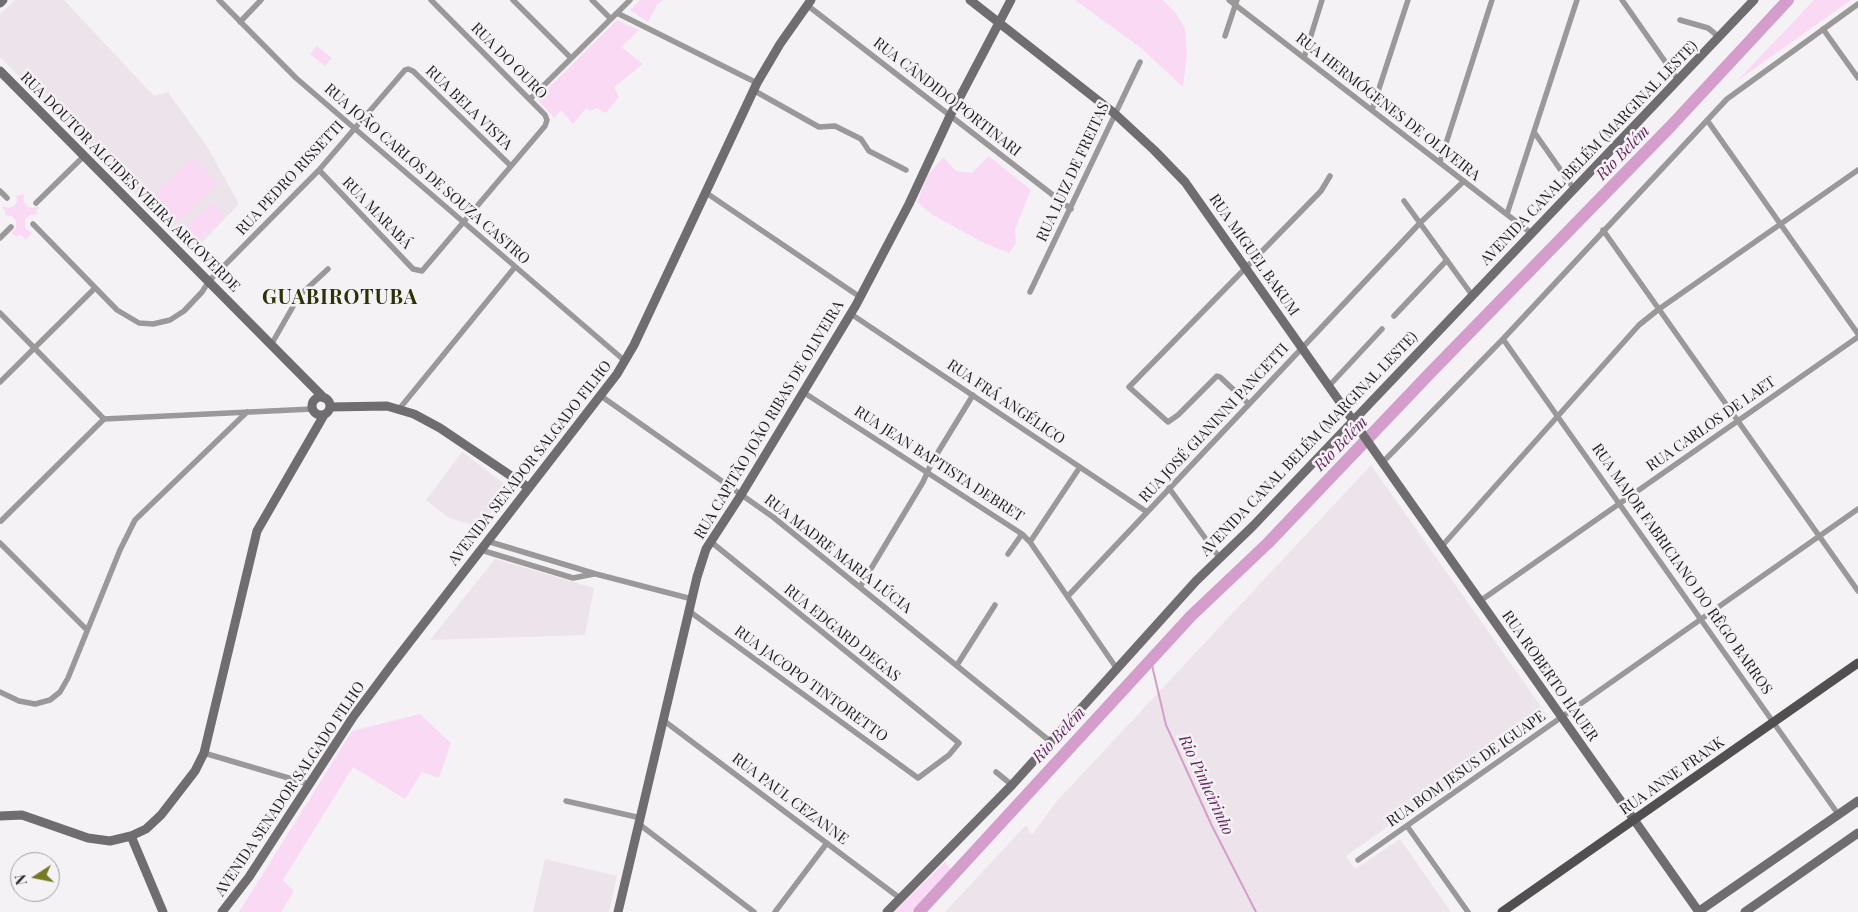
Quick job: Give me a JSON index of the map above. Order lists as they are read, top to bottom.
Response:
{
  "streets": {
    "main road": ["RUA ANNE FRANK"],
    "street": [
      "RUA DO OURO",
      "RUA CÂNDIDO PORTINARI",
      "RUA HERMÓGENES DE OLIVEIRA",
      "RUA BELA VISTA",
      "AVENIDA CANAL BELÉM (MARGINAL LESTE)",
      "RUA LUIZ DE FREITAS",
      "RUA JOÃO CARLOS DE SOUZA CASTRO",
      "RUA PEDRO RISSETTI",
      "RUA DOUTOR ALCIDES VIEIRA ARCOVERDE",
      "RUA MARABÁ",
      "RUA MIGUEL BAKUM",
      "RUA FRÁ ANGÉLICO",
      "RUA CAPITÃO JOÃO RIBAS DE OLIVEIRA",
      "RUA JOSÉ GIANINNI PANCETTI",
      "RUA CARLOS DE LAET",
      "AVENIDA SENADOR SALGADO FILHO",
      "RUA JEAN BAPTISTA DEBRET",
      "RUA MADRE MARIA LÚCIA",
      "RUA MAJOR FABRICIANO DO RÊGO BARROS",
      "RUA EDGARD DEGAS",
      "RUA ROBERTO HAUER",
      "RUA JACOPO TINTORETTO",
      "RUA BOM JESUS DE IGUAPE",
      "RUA PAUL CEZANNE"
    ]
  },
  "crossings": [
    ["RUA DO OURO", "RUA BELA VISTA"],
    ["RUA CÂNDIDO PORTINARI", "RUA LUIZ DE FREITAS"],
    ["RUA CÂNDIDO PORTINARI", "RUA CAPITÃO JOÃO RIBAS DE OLIVEIRA"],
    ["RUA CÂNDIDO PORTINARI", "AVENIDA SENADOR SALGADO FILHO"],
    ["RUA HERMÓGENES DE OLIVEIRA", "AVENIDA CANAL BELÉM (MARGINAL LESTE)"],
    ["RUA HERMÓGENES DE OLIVEIRA", "RUA JOSÉ GIANINNI PANCETTI"],
    ["RUA BELA VISTA", "RUA PEDRO RISSETTI"],
    ["AVENIDA CANAL BELÉM (MARGINAL LESTE)", "RUA MIGUEL BAKUM"],
    ["AVENIDA CANAL BELÉM (MARGINAL LESTE)", "RUA JEAN BAPTISTA DEBRET"],
    ["AVENIDA CANAL BELÉM (MARGINAL LESTE)", "RUA MADRE MARIA LÚCIA"],
    ["AVENIDA CANAL BELÉM (MARGINAL LESTE)", "RUA PAUL CEZANNE"],
    ["RUA LUIZ DE FREITAS", "RUA MIGUEL BAKUM"],
    ["RUA JOÃO CARLOS DE SOUZA CASTRO", "RUA PEDRO RISSETTI"],
    ["RUA JOÃO CARLOS DE SOUZA CASTRO", "RUA MARABÁ"],
    ["RUA JOÃO CARLOS DE SOUZA CASTRO", "AVENIDA SENADOR SALGADO FILHO"],
    ["RUA PEDRO RISSETTI", "RUA DOUTOR ALCIDES VIEIRA ARCOVERDE"],
    ["RUA PEDRO RISSETTI", "RUA MARABÁ"],
    ["RUA MIGUEL BAKUM", "RUA CAPITÃO JOÃO RIBAS DE OLIVEIRA"],
    ["RUA MIGUEL BAKUM", "RUA JOSÉ GIANINNI PANCETTI"],
    ["RUA MIGUEL BAKUM", "RUA ROBERTO HAUER"],
    ["RUA FRÁ ANGÉLICO", "RUA CAPITÃO JOÃO RIBAS DE OLIVEIRA"],
    ["RUA FRÁ ANGÉLICO", "RUA JOSÉ GIANINNI PANCETTI"],
    ["RUA CAPITÃO JOÃO RIBAS DE OLIVEIRA", "RUA JEAN BAPTISTA DEBRET"],
    ["RUA CAPITÃO JOÃO RIBAS DE OLIVEIRA", "RUA MADRE MARIA LÚCIA"],
    ["RUA CAPITÃO JOÃO RIBAS DE OLIVEIRA", "RUA EDGARD DEGAS"],
    ["RUA CAPITÃO JOÃO RIBAS DE OLIVEIRA", "RUA JACOPO TINTORETTO"],
    ["RUA CAPITÃO JOÃO RIBAS DE OLIVEIRA", "RUA PAUL CEZANNE"],
    ["RUA JOSÉ GIANINNI PANCETTI", "RUA JEAN BAPTISTA DEBRET"],
    ["RUA CARLOS DE LAET", "RUA MAJOR FABRICIANO DO RÊGO BARROS"],
    ["RUA CARLOS DE LAET", "RUA ROBERTO HAUER"],
    ["AVENIDA SENADOR SALGADO FILHO", "RUA MADRE MARIA LÚCIA"],
    ["RUA MAJOR FABRICIANO DO RÊGO BARROS", "RUA BOM JESUS DE IGUAPE"],
    ["RUA MAJOR FABRICIANO DO RÊGO BARROS", "RUA ANNE FRANK"],
    ["RUA EDGARD DEGAS", "RUA JACOPO TINTORETTO"],
    ["RUA ROBERTO HAUER", "RUA BOM JESUS DE IGUAPE"],
    ["RUA ROBERTO HAUER", "RUA ANNE FRANK"]
  ],
  "districts": ["GUABIROTUBA"],
  "water": ["Rio Belém", "Rio Pinheirinho"],
  "north": "left"
}
